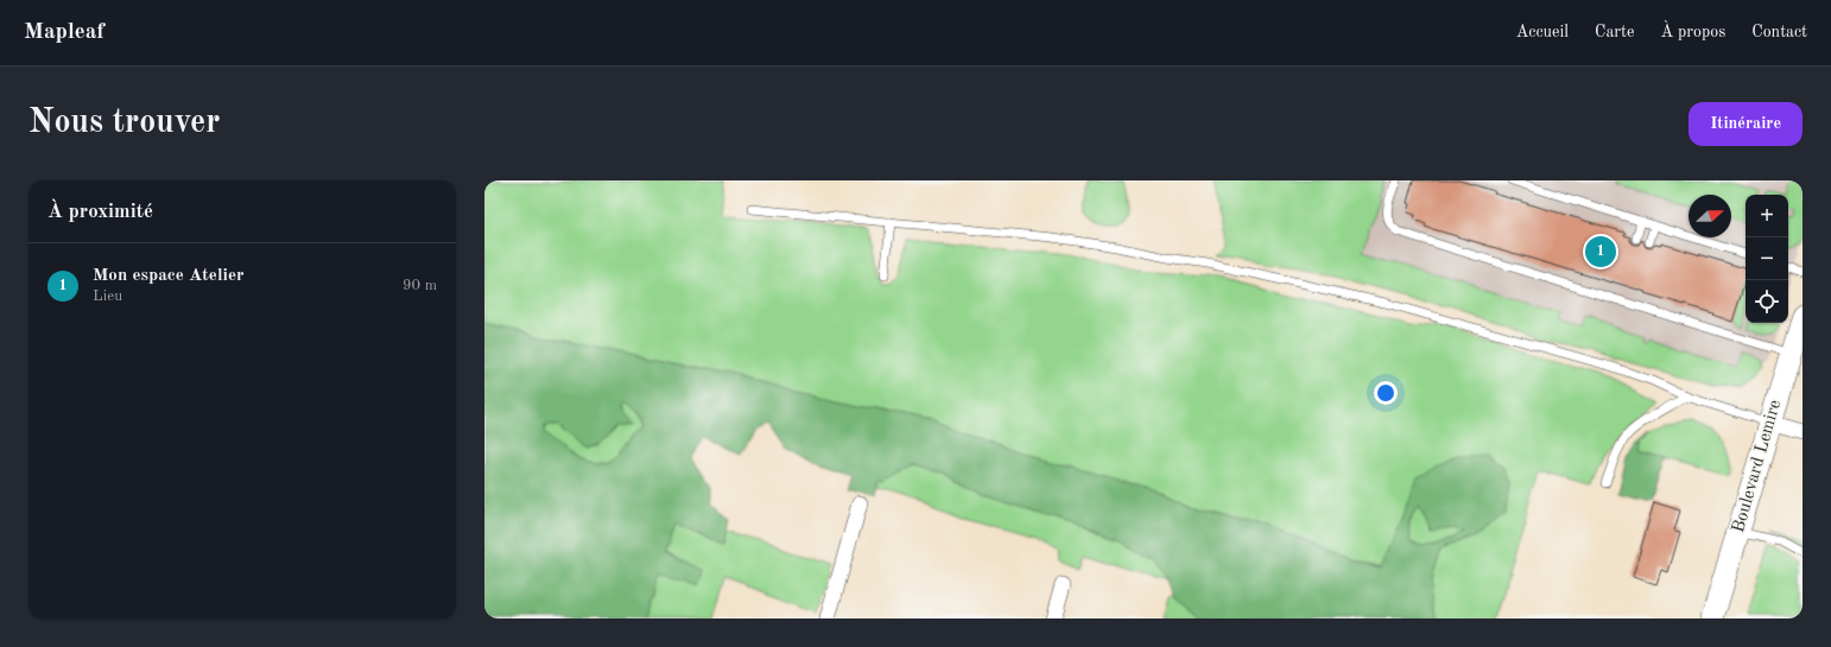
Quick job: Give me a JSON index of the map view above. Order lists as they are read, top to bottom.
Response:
{
  "streets": {
    "main road": ["Boulevard Lemire"]
  },
  "north": "right",
  "page": {
    "header": "Mapleaf",
    "nav": [
      "Accueil",
      "Carte",
      "À propos",
      "Contact"
    ],
    "buttons": "Itinéraire",
    "title": "Nous trouver",
    "heading": "À proximité",
    "map_buttons": ["+", "−"],
    "pins": "1",
    "list": [
      {
        "mark": "1",
        "name": "Mon espace Atelier",
        "note": "Lieu",
        "value": "90 m"
      }
    ]
  }
}
